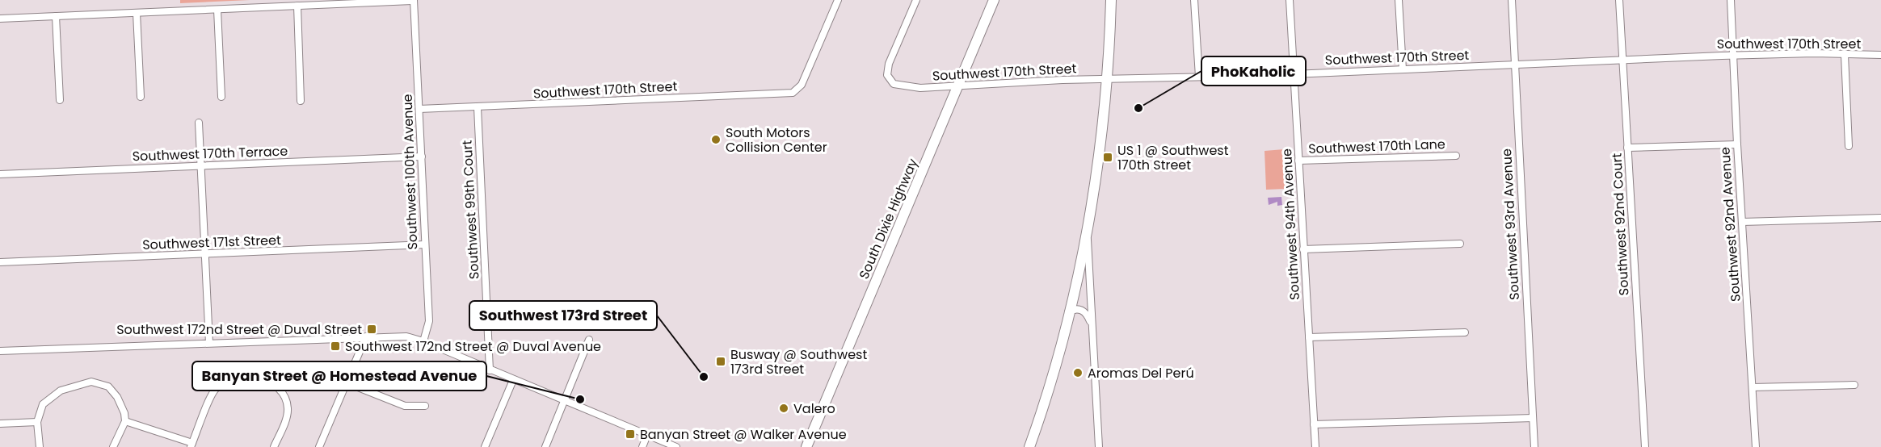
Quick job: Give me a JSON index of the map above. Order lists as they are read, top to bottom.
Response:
{
  "streets": {
    "highway": ["South Dixie Highway"],
    "street": [
      "Southwest 170th Street",
      "Southwest 170th Lane",
      "Southwest 170th Terrace",
      "Southwest 100th Avenue",
      "Southwest 99th Court",
      "Southwest 94th Avenue",
      "Southwest 93rd Avenue",
      "Southwest 92nd Court",
      "Southwest 92nd Avenue",
      "Southwest 171st Street"
    ]
  },
  "crossings": [
    ["Southwest 170th Street", "Southwest 100th Avenue"],
    ["Southwest 170th Street", "Southwest 99th Court"],
    ["Southwest 170th Street", "South Dixie Highway"],
    ["Southwest 170th Street", "Southwest 94th Avenue"],
    ["Southwest 170th Street", "Southwest 93rd Avenue"],
    ["Southwest 170th Street", "Southwest 92nd Court"],
    ["Southwest 170th Street", "Southwest 92nd Avenue"],
    ["Southwest 170th Lane", "Southwest 94th Avenue"],
    ["Southwest 170th Terrace", "Southwest 100th Avenue"],
    ["Southwest 100th Avenue", "Southwest 171st Street"]
  ],
  "places": {
    "other": [
      "PhoKaholic",
      "South Motors Collision Center",
      "Aromas Del Perú",
      "Southwest 173rd Street",
      "Banyan Street @ Homestead Avenue",
      "Valero"
    ],
    "transit": [
      "US 1 @ Southwest 170th Street",
      "Southwest 172nd Street @ Duval Street",
      "Southwest 172nd Street @ Duval Avenue",
      "Busway @ Southwest 173rd Street",
      "Banyan Street @ Walker Avenue"
    ]
  }
}
